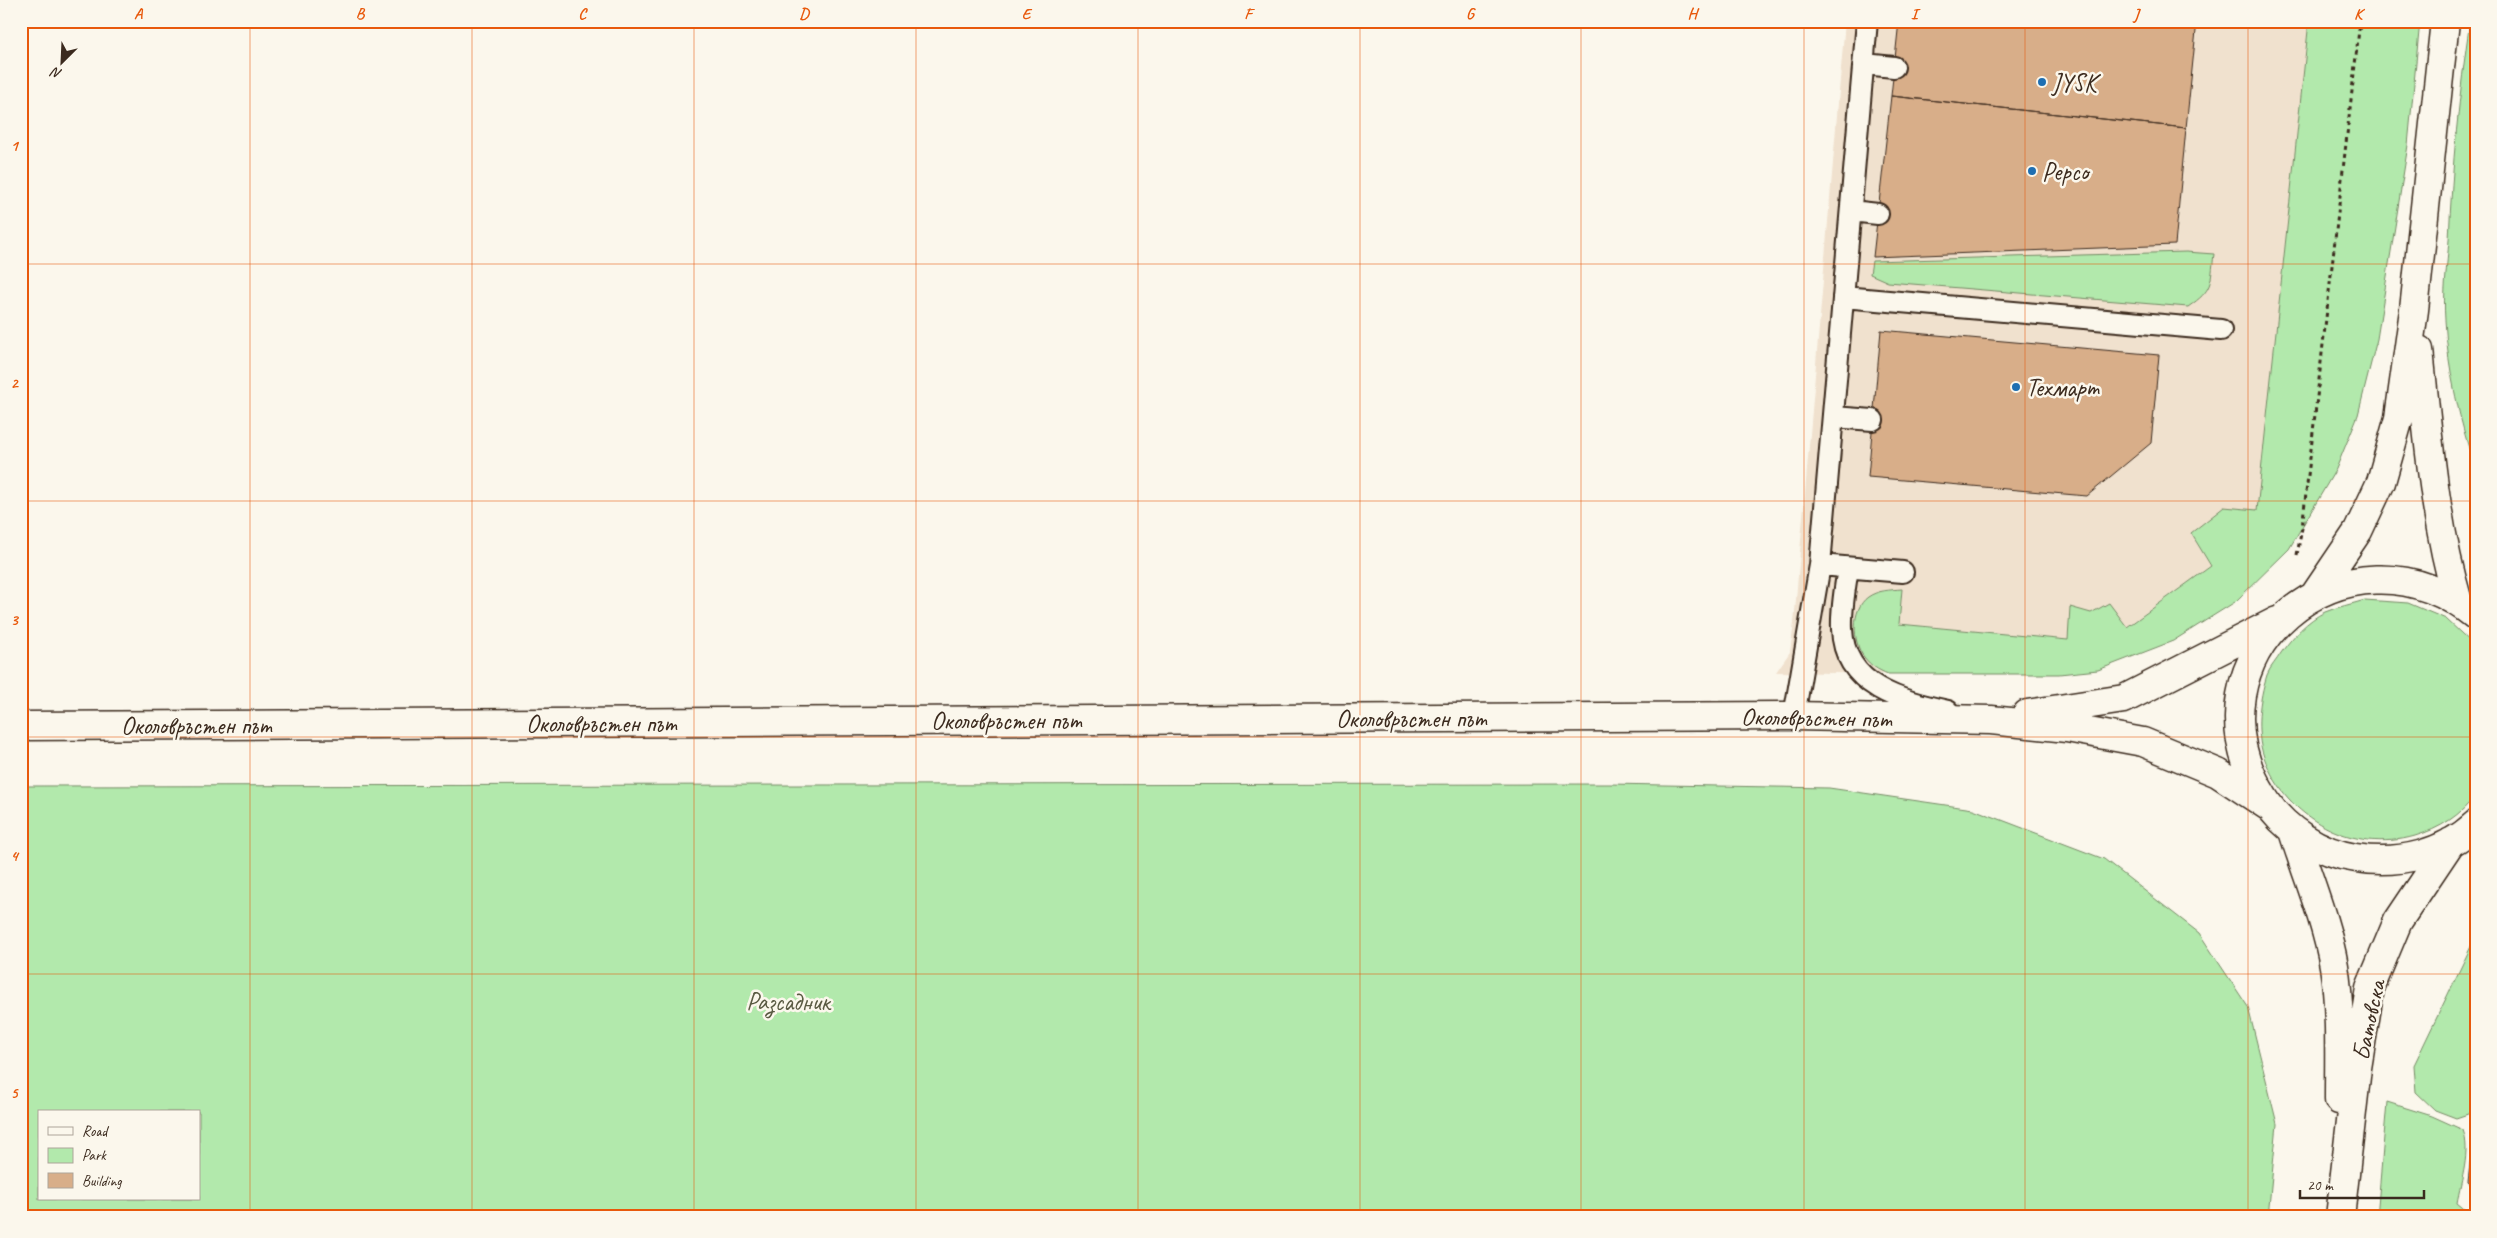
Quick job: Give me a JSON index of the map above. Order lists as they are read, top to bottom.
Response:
{
  "streets": {
    "main road": ["Околовръстен път", "Батовска"]
  },
  "parks": ["Разсадник"],
  "places": ["JYSK", "Pepco", "Техмарт"],
  "legend": ["Road", "Park", "Building"],
  "scale_bar": "20 m",
  "north": "bottom left",
  "grid": {
    "columns": [
      "A",
      "B",
      "C",
      "D",
      "E",
      "F",
      "G",
      "H",
      "I",
      "J",
      "K"
    ],
    "rows": [
      "1",
      "2",
      "3",
      "4",
      "5"
    ]
  }
}
